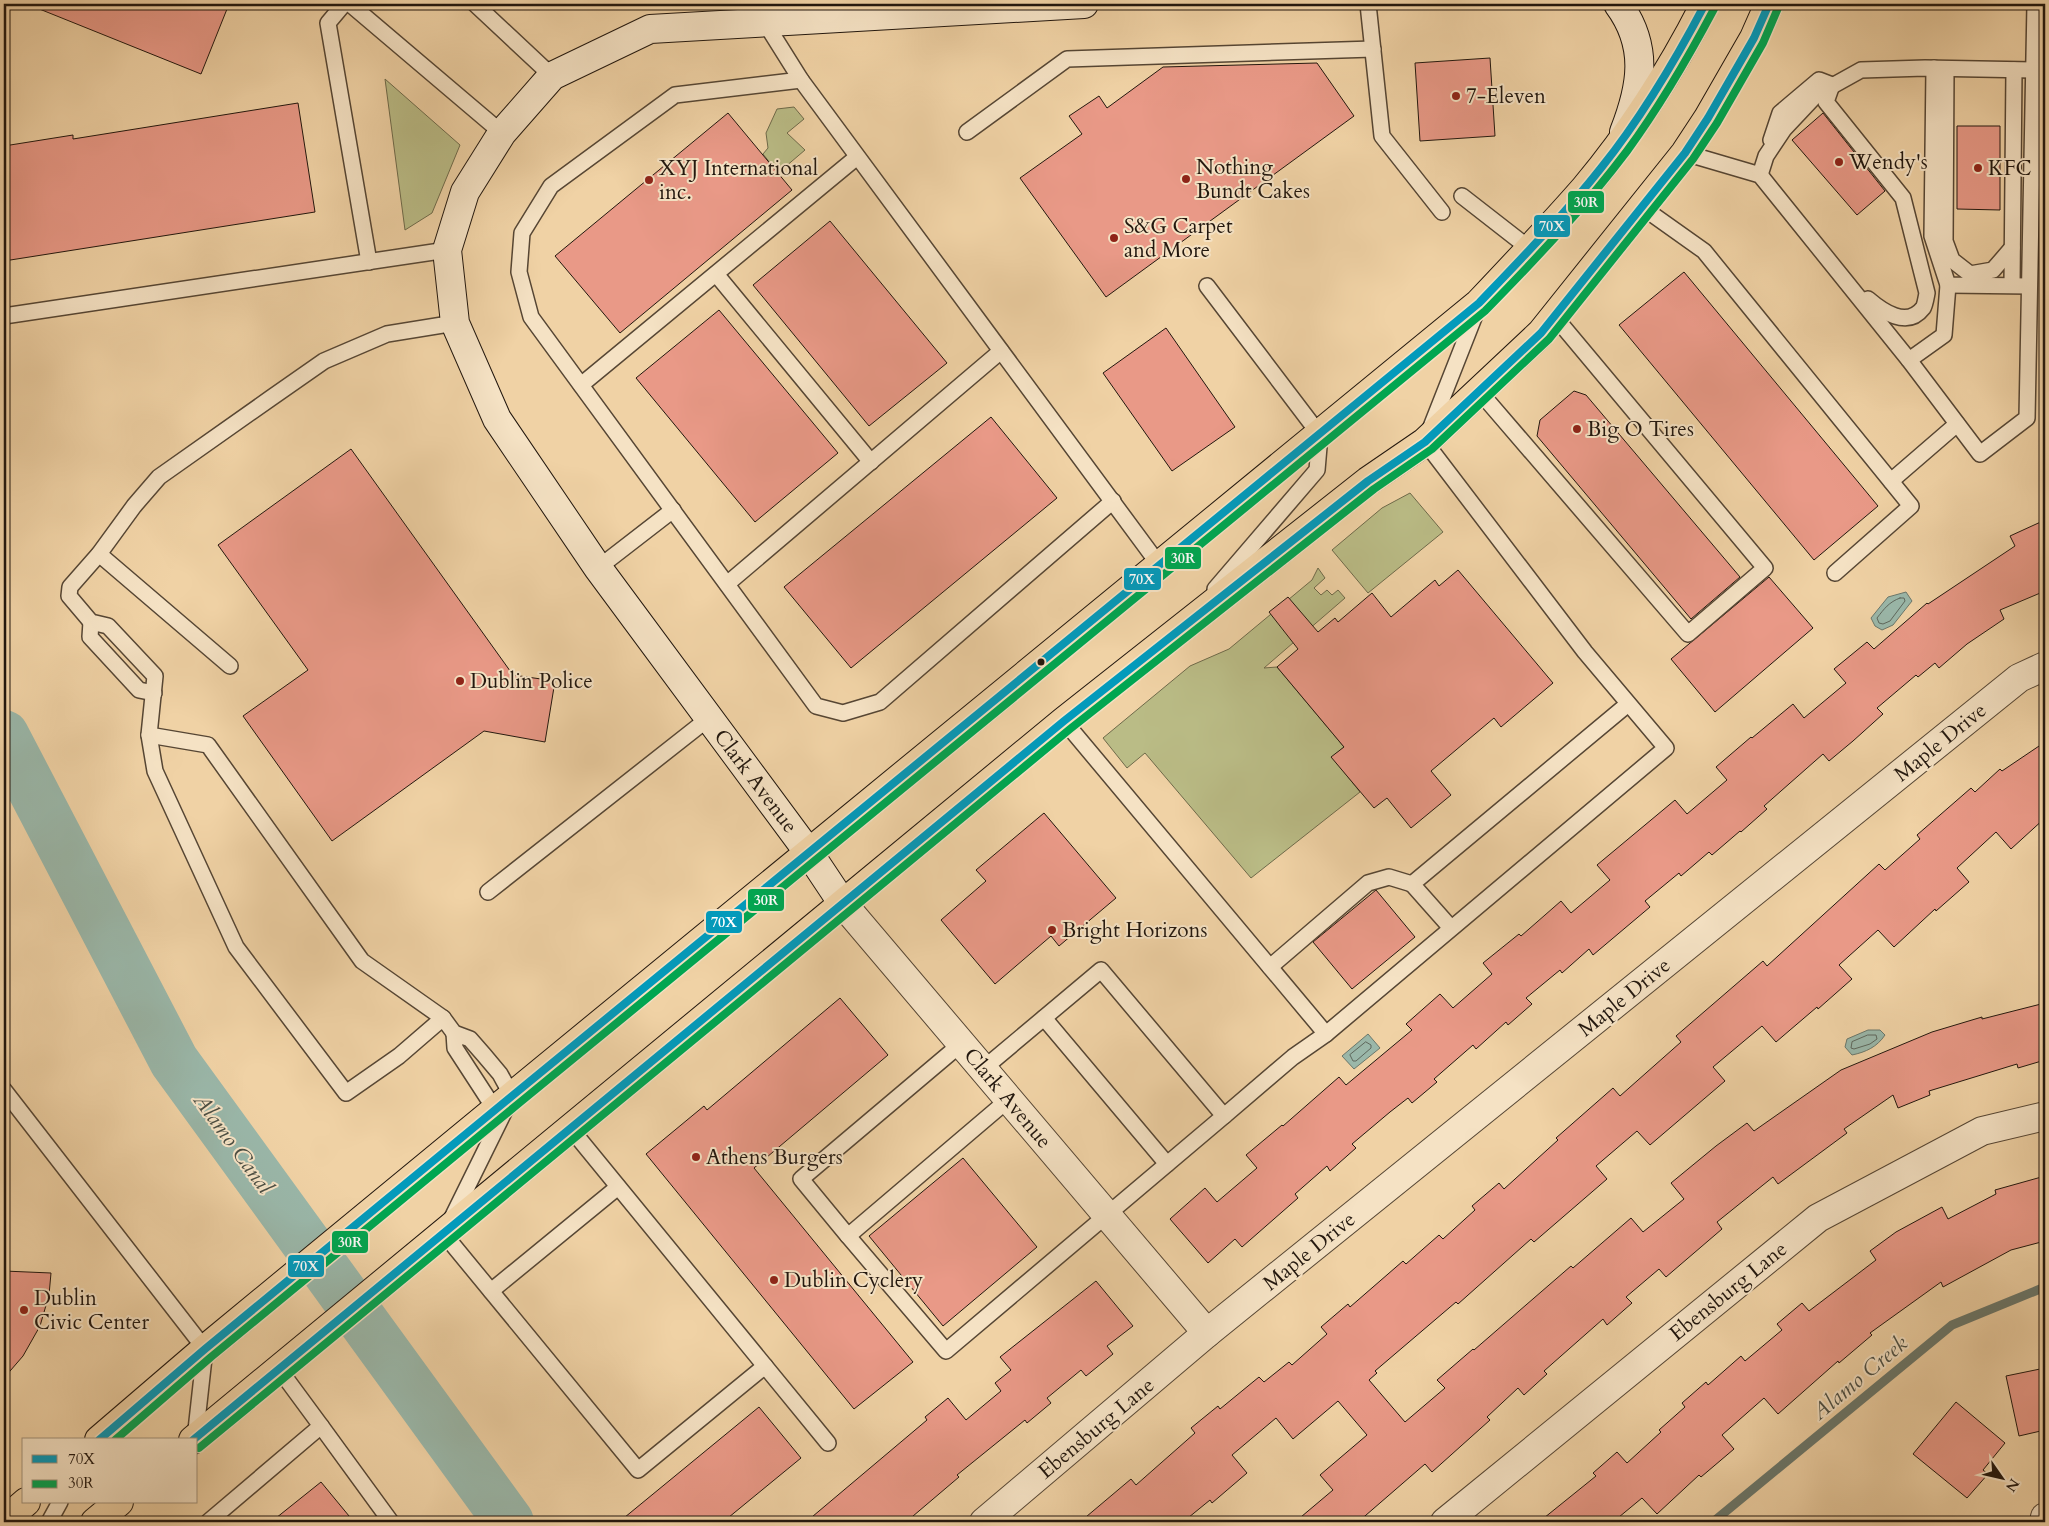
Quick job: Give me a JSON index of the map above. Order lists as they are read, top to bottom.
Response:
{
  "streets": {
    "street": ["Maple Drive", "Clark Avenue", "Ebensburg Lane"]
  },
  "crossings": [
    ["Maple Drive", "Clark Avenue"],
    ["Maple Drive", "Ebensburg Lane"],
    ["Clark Avenue", "Ebensburg Lane"]
  ],
  "water": ["Alamo Canal", "Alamo Creek"],
  "places": [
    "7-Eleven",
    "Wendy's",
    "KFC",
    "Nothing Bundt Cakes",
    "XYJ International inc.",
    "S&G Carpet and More",
    "Big O Tires",
    "Dublin Police",
    "Bright Horizons",
    "Athens Burgers",
    "Dublin Cyclery",
    "Dublin Civic Center"
  ],
  "lines": ["transit line 70X", "transit line 30R"],
  "legend": ["70X", "30R"],
  "north": "bottom right"
}
